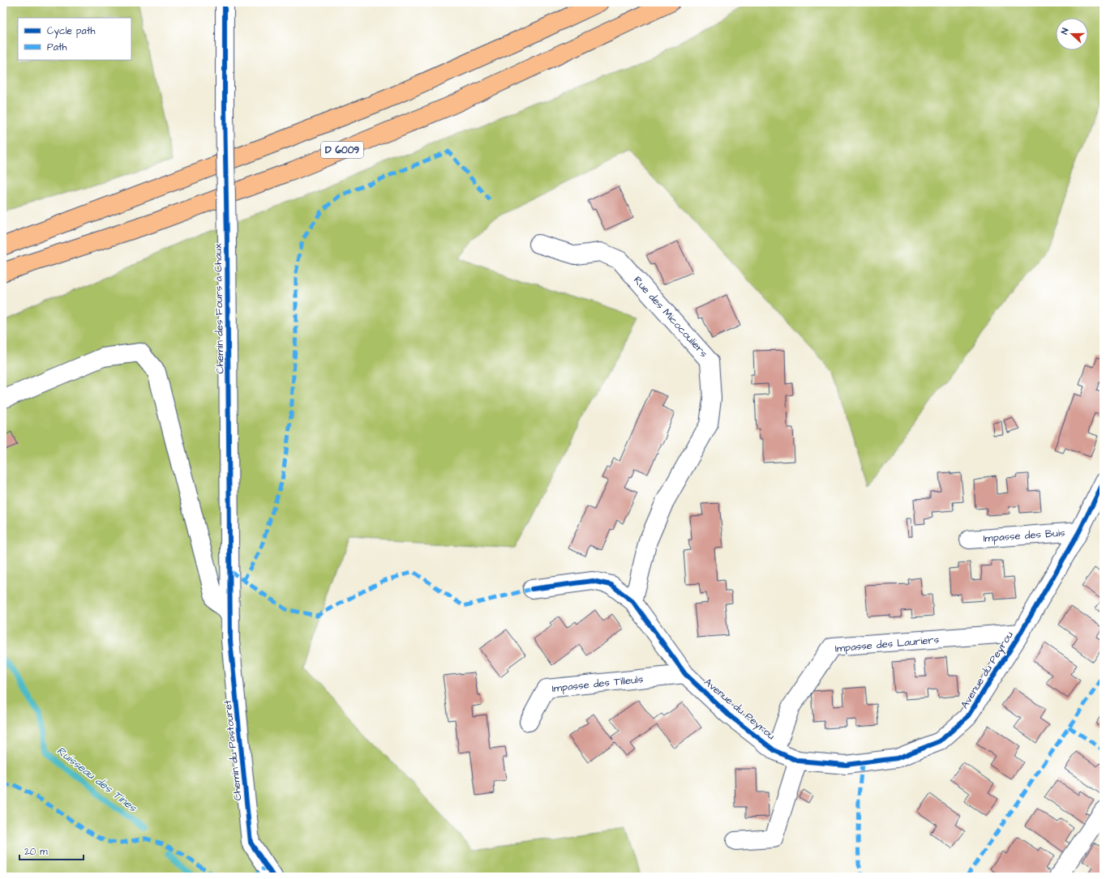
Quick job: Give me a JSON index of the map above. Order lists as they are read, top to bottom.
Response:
{
  "streets": {
    "main road": ["D 6009"],
    "street": [
      "Chemin des Fours à Chaux",
      "Rue des Micocouliers",
      "Impasse des Buis",
      "Impasse des Lauriers",
      "Avenue du Peyrou",
      "Impasse des Tilleuls",
      "Chemin du Pastouret"
    ]
  },
  "crossings": [
    ["Chemin des Fours à Chaux", "Chemin du Pastouret"],
    ["Rue des Micocouliers", "Avenue du Peyrou"],
    ["Impasse des Buis", "Avenue du Peyrou"],
    ["Impasse des Lauriers", "Avenue du Peyrou"],
    ["Avenue du Peyrou", "Impasse des Tilleuls"]
  ],
  "water": ["Ruisseau des Tines"],
  "legend": ["Cycle path", "Path"],
  "scale_bar": "20 m",
  "north": "left"
}
